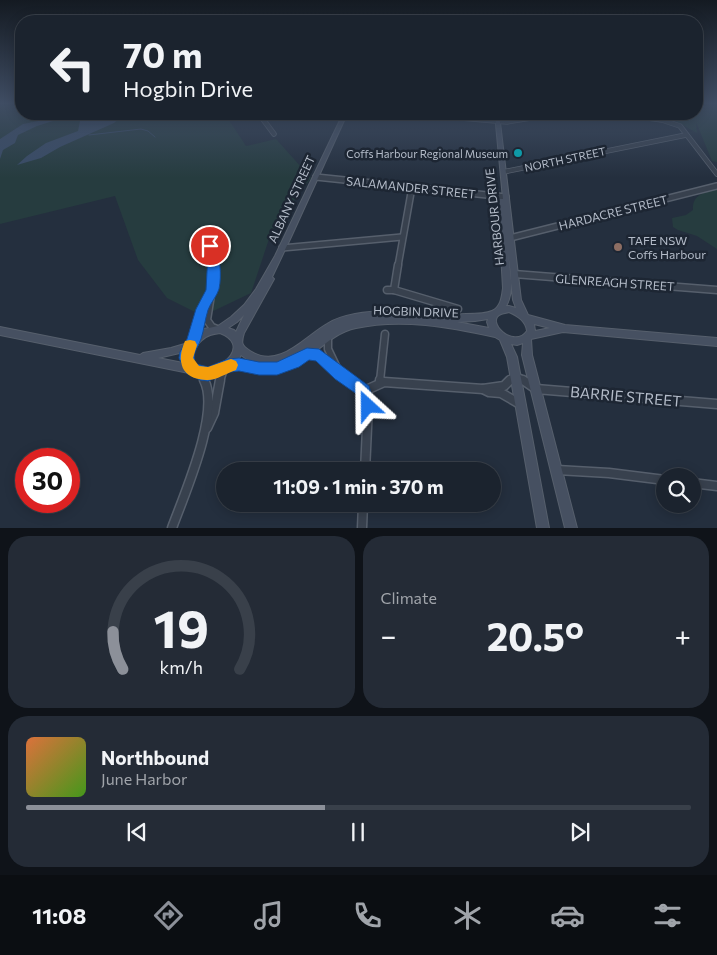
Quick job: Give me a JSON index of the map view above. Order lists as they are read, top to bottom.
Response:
{
  "streets": {
    "street": [
      "NORTH STREET",
      "SALAMANDER STREET",
      "ALBANY STREET",
      "HARDACRE STREET",
      "HARBOUR DRIVE",
      "GLENREAGH STREET",
      "HOGBIN DRIVE",
      "BARRIE STREET"
    ]
  },
  "crossings": [
    ["NORTH STREET", "HARBOUR DRIVE"],
    ["SALAMANDER STREET", "ALBANY STREET"],
    ["SALAMANDER STREET", "HARBOUR DRIVE"],
    ["ALBANY STREET", "HOGBIN DRIVE"],
    ["HARDACRE STREET", "HARBOUR DRIVE"],
    ["HARBOUR DRIVE", "GLENREAGH STREET"],
    ["HARBOUR DRIVE", "HOGBIN DRIVE"]
  ],
  "places": ["Coffs Harbour Regional Museum", "TAFE NSW Coffs Harbour"],
  "page": {
    "turn": ["70 m", "Hogbin Drive"],
    "limit": "30",
    "trip": "11:09 · 1 min · 370 m",
    "tile": "Climate",
    "heat": ["−", "20.5°", "+"],
    "song": ["Northbound", "June Harbor"],
    "tabs": "11:08",
    "gauge": ["19", "km/h"]
  }
}
